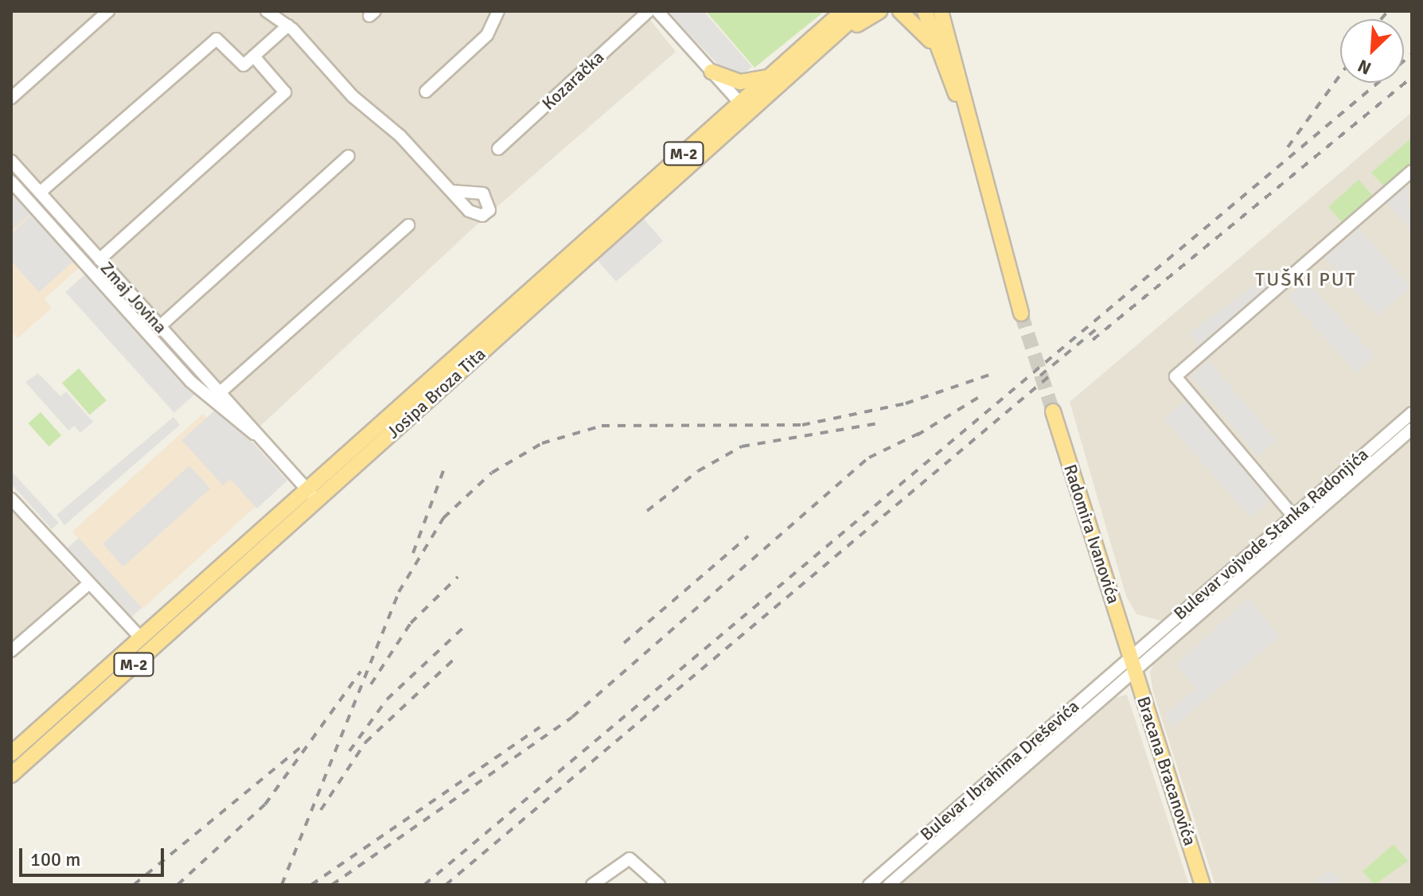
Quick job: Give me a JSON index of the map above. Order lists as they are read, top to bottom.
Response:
{
  "streets": {
    "main road": [
      "M-2",
      "Josipa Broza Tita",
      "Radomira Ivanovića",
      "Bracana Bracanovića"
    ],
    "street": [
      "Kozaračka",
      "Zmaj Jovina",
      "Bulevar vojvode Stanka Radonjića",
      "Bulevar Ibrahima Dreševića"
    ]
  },
  "crossings": [
    ["Zmaj Jovina", "Josipa Broza Tita"],
    ["Radomira Ivanovića", "Bulevar vojvode Stanka Radonjića"],
    ["Radomira Ivanovića", "Bulevar Ibrahima Dreševića"],
    ["Radomira Ivanovića", "Bracana Bracanovića"],
    ["Bulevar vojvode Stanka Radonjića", "Bulevar Ibrahima Dreševića"],
    ["Bulevar vojvode Stanka Radonjića", "Bracana Bracanovića"],
    ["Bulevar Ibrahima Dreševića", "Bracana Bracanovića"]
  ],
  "districts": ["TUŠKI PUT"],
  "scale_bar": "100 m",
  "north": "bottom left"
}
